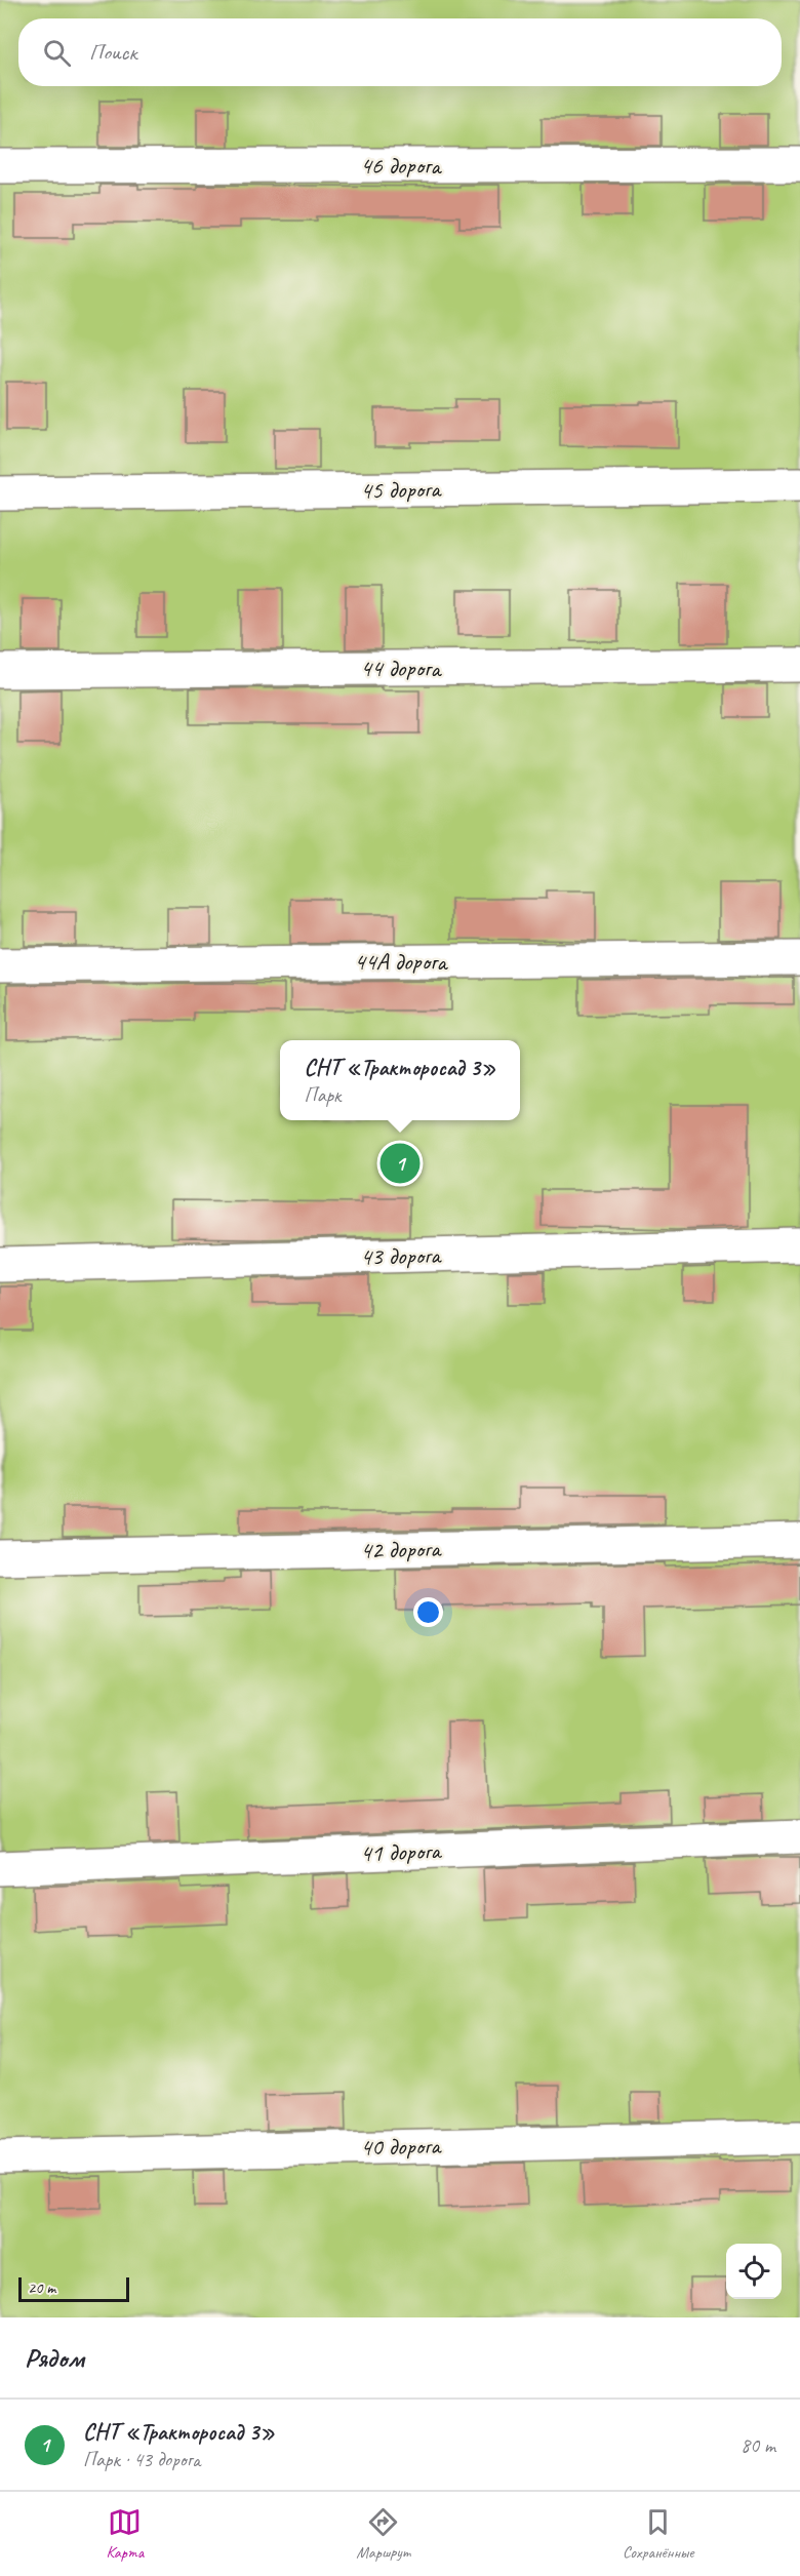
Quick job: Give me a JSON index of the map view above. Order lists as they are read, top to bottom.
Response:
{
  "streets": {
    "street": [
      "46 дорога",
      "45 дорога",
      "44 дорога",
      "44А дорога",
      "43 дорога",
      "42 дорога",
      "41 дорога",
      "40 дорога"
    ]
  },
  "scale_bar": "20 m",
  "page": {
    "search": "Поиск",
    "popup": ["СНТ «Тракторосад 3»", "Парк"],
    "pins": "1",
    "scale": "20 m",
    "heading": "Рядом",
    "list": [
      {
        "mark": "1",
        "name": "СНТ «Тракторосад 3»",
        "note": "Парк · 43 дорога",
        "value": "80 m"
      }
    ],
    "nav": ["Карта", "Маршрут", "Сохранённые"]
  }
}
